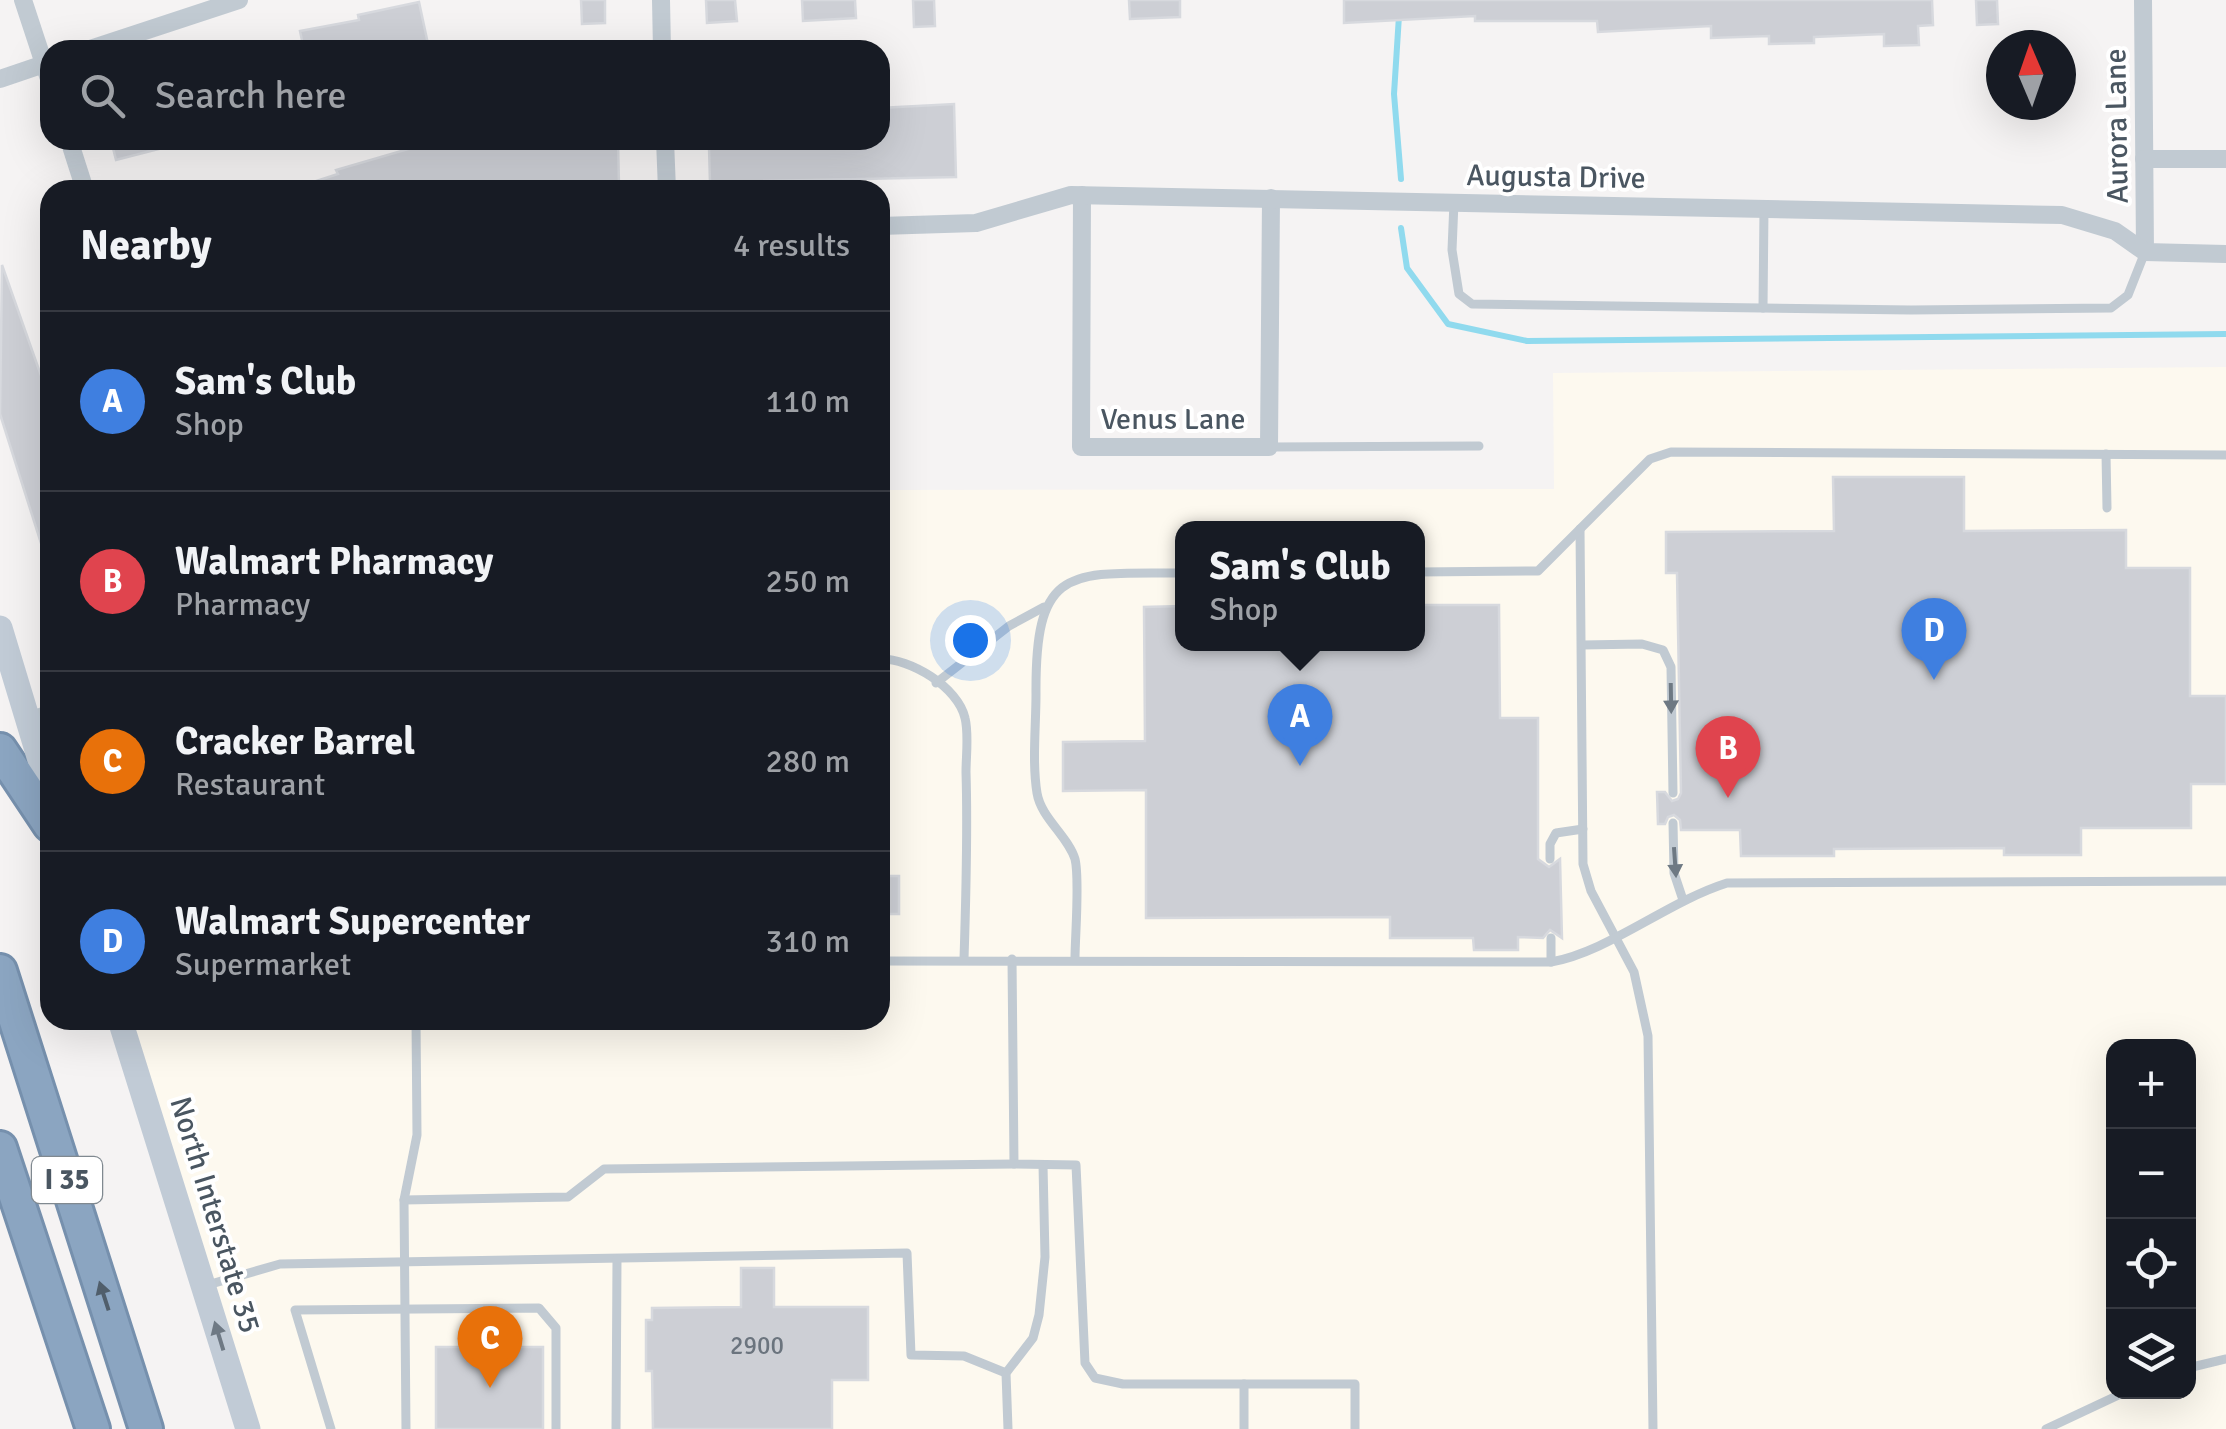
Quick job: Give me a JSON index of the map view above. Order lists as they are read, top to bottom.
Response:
{
  "streets": {
    "highway": ["I 35"],
    "main road": ["North Interstate 35"],
    "street": ["Aurora Lane", "Augusta Drive", "Venus Lane"]
  },
  "crossings": [
    ["Aurora Lane", "Augusta Drive"],
    ["Augusta Drive", "Venus Lane"]
  ],
  "one_way": ["North Interstate 35"],
  "house_numbers": ["2900"],
  "north": "top",
  "page": {
    "search": "Search here",
    "heading": ["Nearby", "4 results"],
    "list": [
      {
        "mark": "A",
        "name": "Sam's Club",
        "note": "Shop",
        "value": "110 m"
      },
      {
        "mark": "B",
        "name": "Walmart Pharmacy",
        "note": "Pharmacy",
        "value": "250 m"
      },
      {
        "mark": "C",
        "name": "Cracker Barrel",
        "note": "Restaurant",
        "value": "280 m"
      },
      {
        "mark": "D",
        "name": "Walmart Supercenter",
        "note": "Supermarket",
        "value": "310 m"
      }
    ],
    "popup": ["Sam's Club", "Shop"],
    "pins": [
      "D",
      "A",
      "B",
      "C"
    ],
    "map_buttons": ["+", "−"]
  }
}
